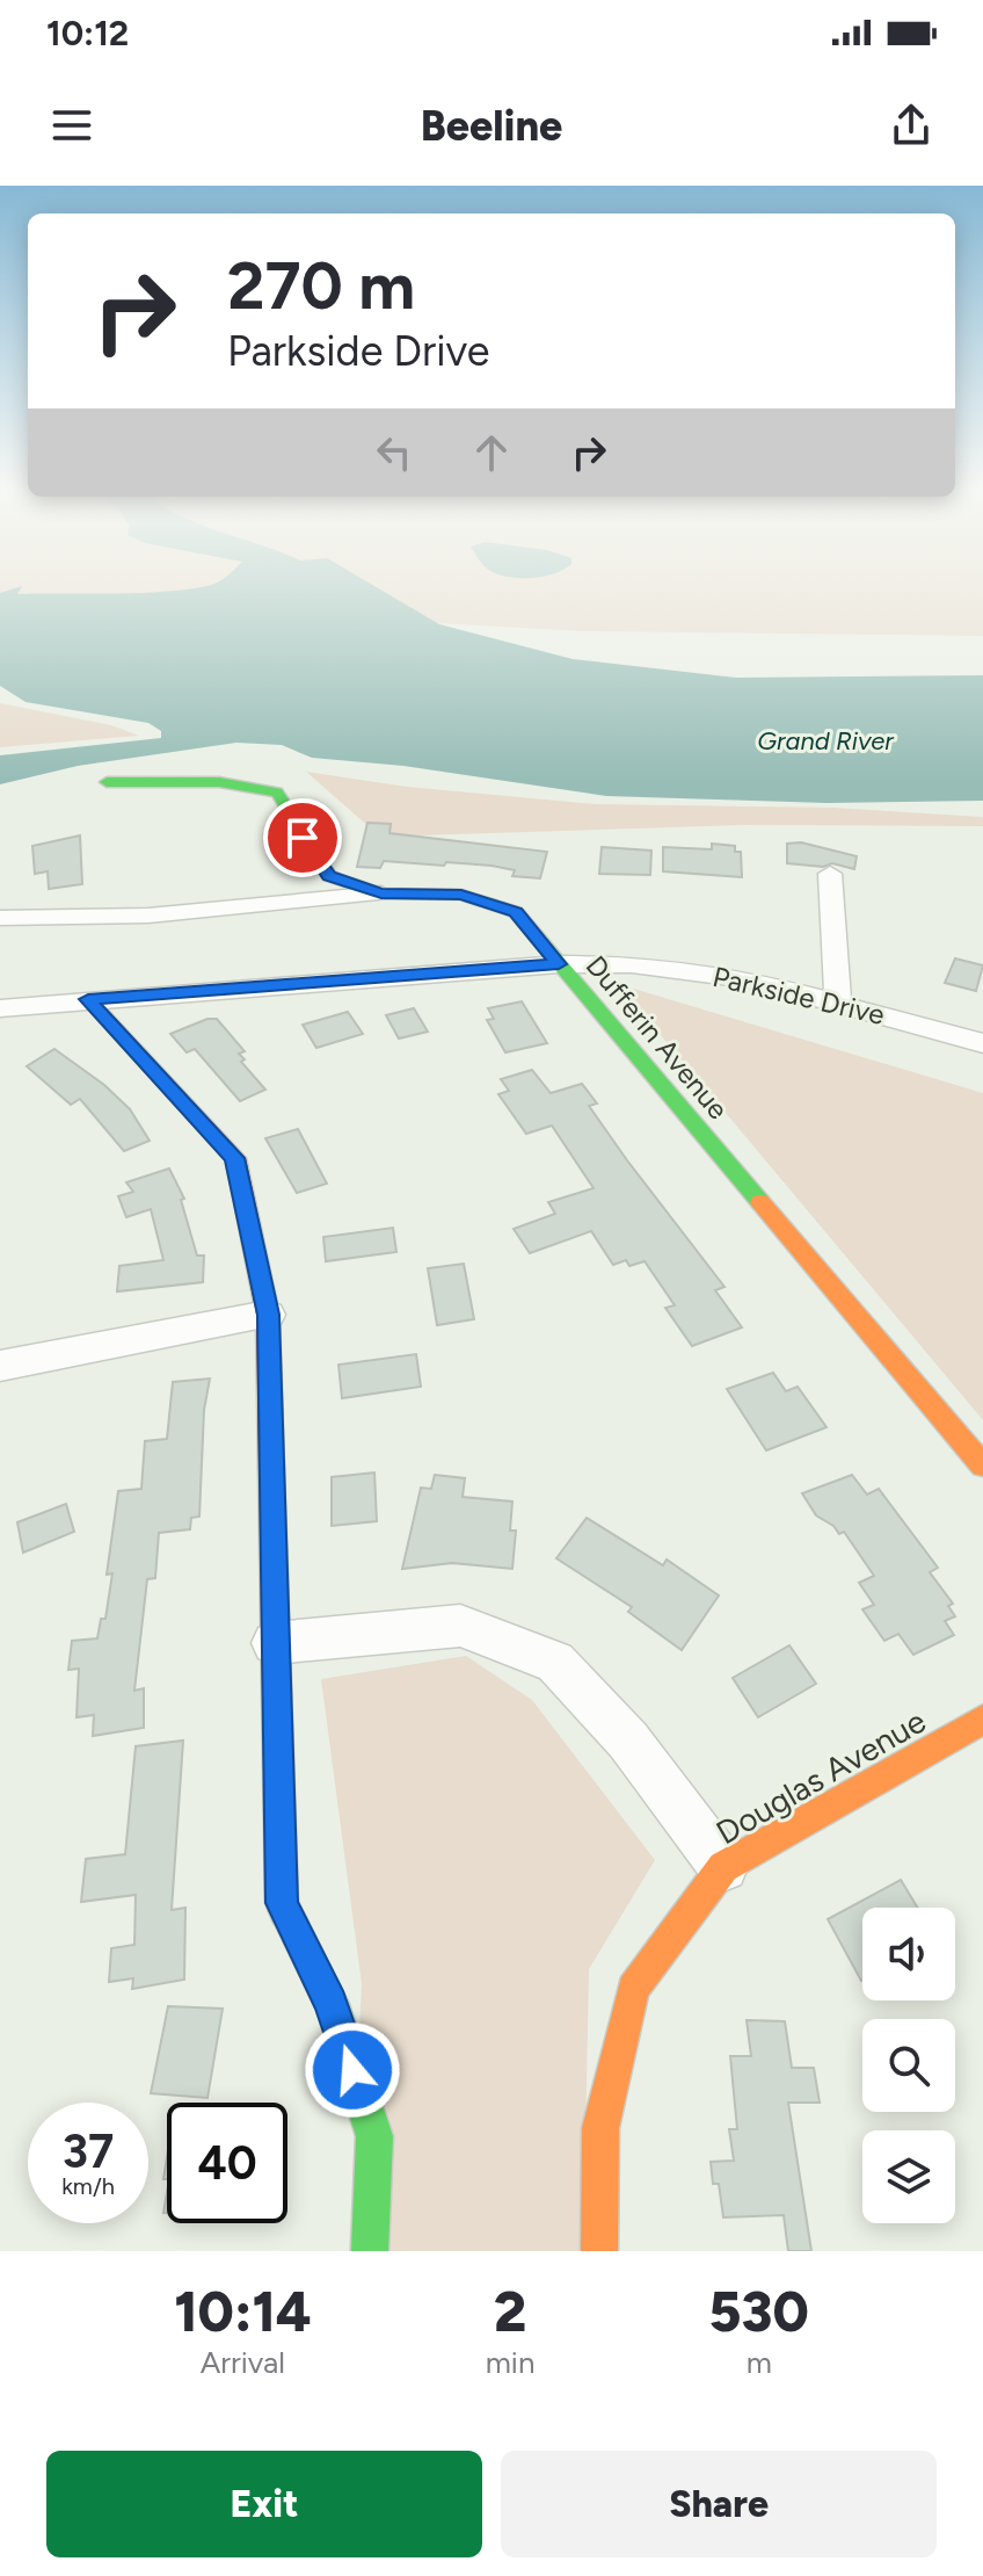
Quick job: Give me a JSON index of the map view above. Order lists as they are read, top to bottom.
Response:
{
  "streets": {
    "street": ["Parkside Drive", "Dufferin Avenue", "Douglas Avenue"]
  },
  "crossings": [
    ["Parkside Drive", "Dufferin Avenue"]
  ],
  "water": ["Grand River"],
  "page": {
    "status": "10:12",
    "header": "Beeline",
    "turn": ["270 m", "Parkside Drive"],
    "speed": "37 km/h",
    "limit": "40",
    "eta": [
      "10:14",
      "Arrival",
      "2",
      "min",
      "530",
      "m"
    ],
    "buttons": ["Exit", "Share"]
  }
}
